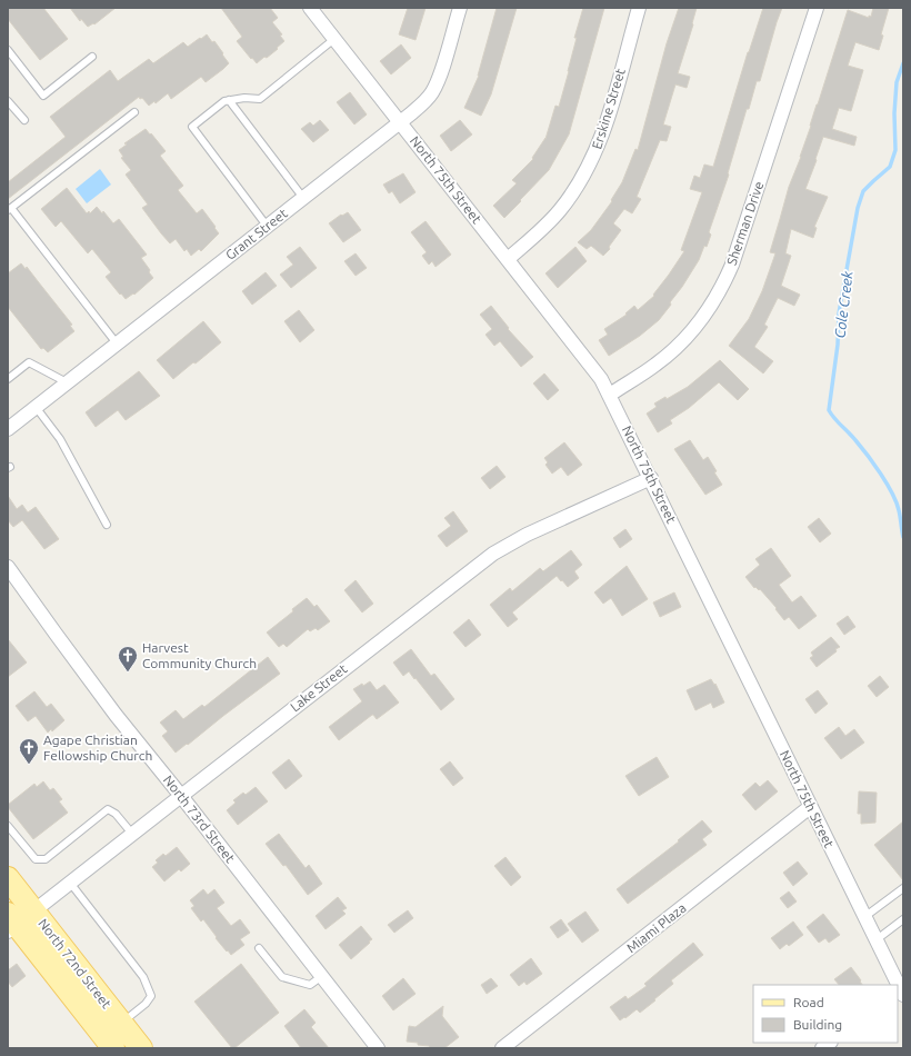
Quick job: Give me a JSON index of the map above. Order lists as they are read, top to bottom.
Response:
{
  "streets": {
    "main road": ["North 72nd Street"],
    "street": [
      "Erskine Street",
      "North 75th Street",
      "Sherman Drive",
      "Grant Street",
      "Lake Street",
      "North 73rd Street",
      "Miami Plaza"
    ]
  },
  "crossings": [
    ["Erskine Street", "North 75th Street"],
    ["North 75th Street", "Sherman Drive"],
    ["North 75th Street", "Grant Street"],
    ["North 75th Street", "Lake Street"],
    ["North 75th Street", "Miami Plaza"],
    ["Lake Street", "North 73rd Street"],
    ["Lake Street", "North 72nd Street"]
  ],
  "water": ["Cole Creek"],
  "places": {
    "church": ["Harvest Community Church", "Agape Christian Fellowship Church"]
  },
  "legend": ["Road", "Building"]
}
